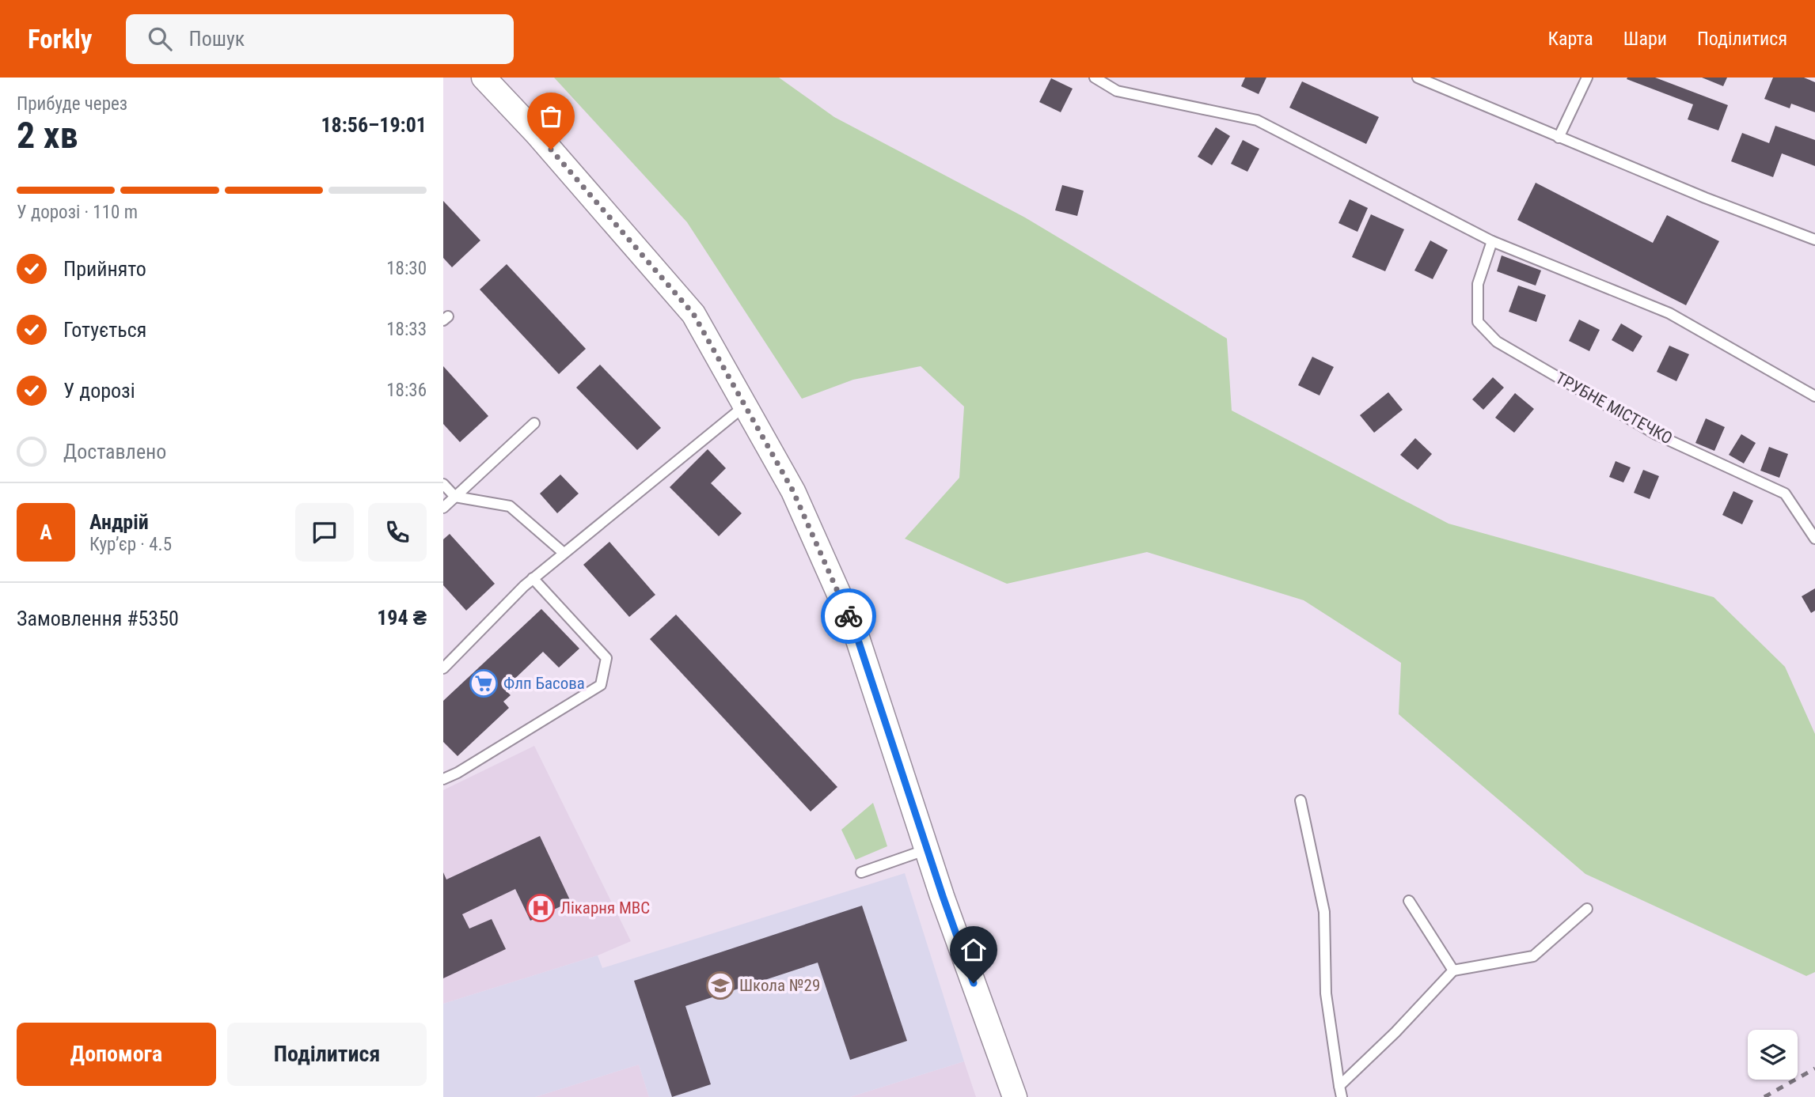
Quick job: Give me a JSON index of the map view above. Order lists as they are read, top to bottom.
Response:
{
  "streets": {
    "lane": ["ТРУБНЕ МІСТЕЧКО"]
  },
  "places": {
    "supermarket": ["Флп Басова"],
    "hospital": ["Лікарня МВС"],
    "school or university": ["Школа №29"]
  },
  "page": {
    "header": "Forkly",
    "search": "Пошук",
    "nav": ["Карта", "Шари", "Поділитися"],
    "heading": ["2 хв", "Прибуде через", "18:56–19:01"],
    "panel": [
      "Андрій",
      "Кур’єр · 4.5",
      "Замовлення #5350",
      "194 ₴"
    ],
    "bar": "У дорозі · 110 m",
    "list": [
      ["Прийнято", "18:30"],
      ["Готується", "18:33"],
      ["У дорозі", "18:36"],
      "Доставлено"
    ],
    "round": "А",
    "buttons": ["Допомога", "Поділитися"]
  }
}
